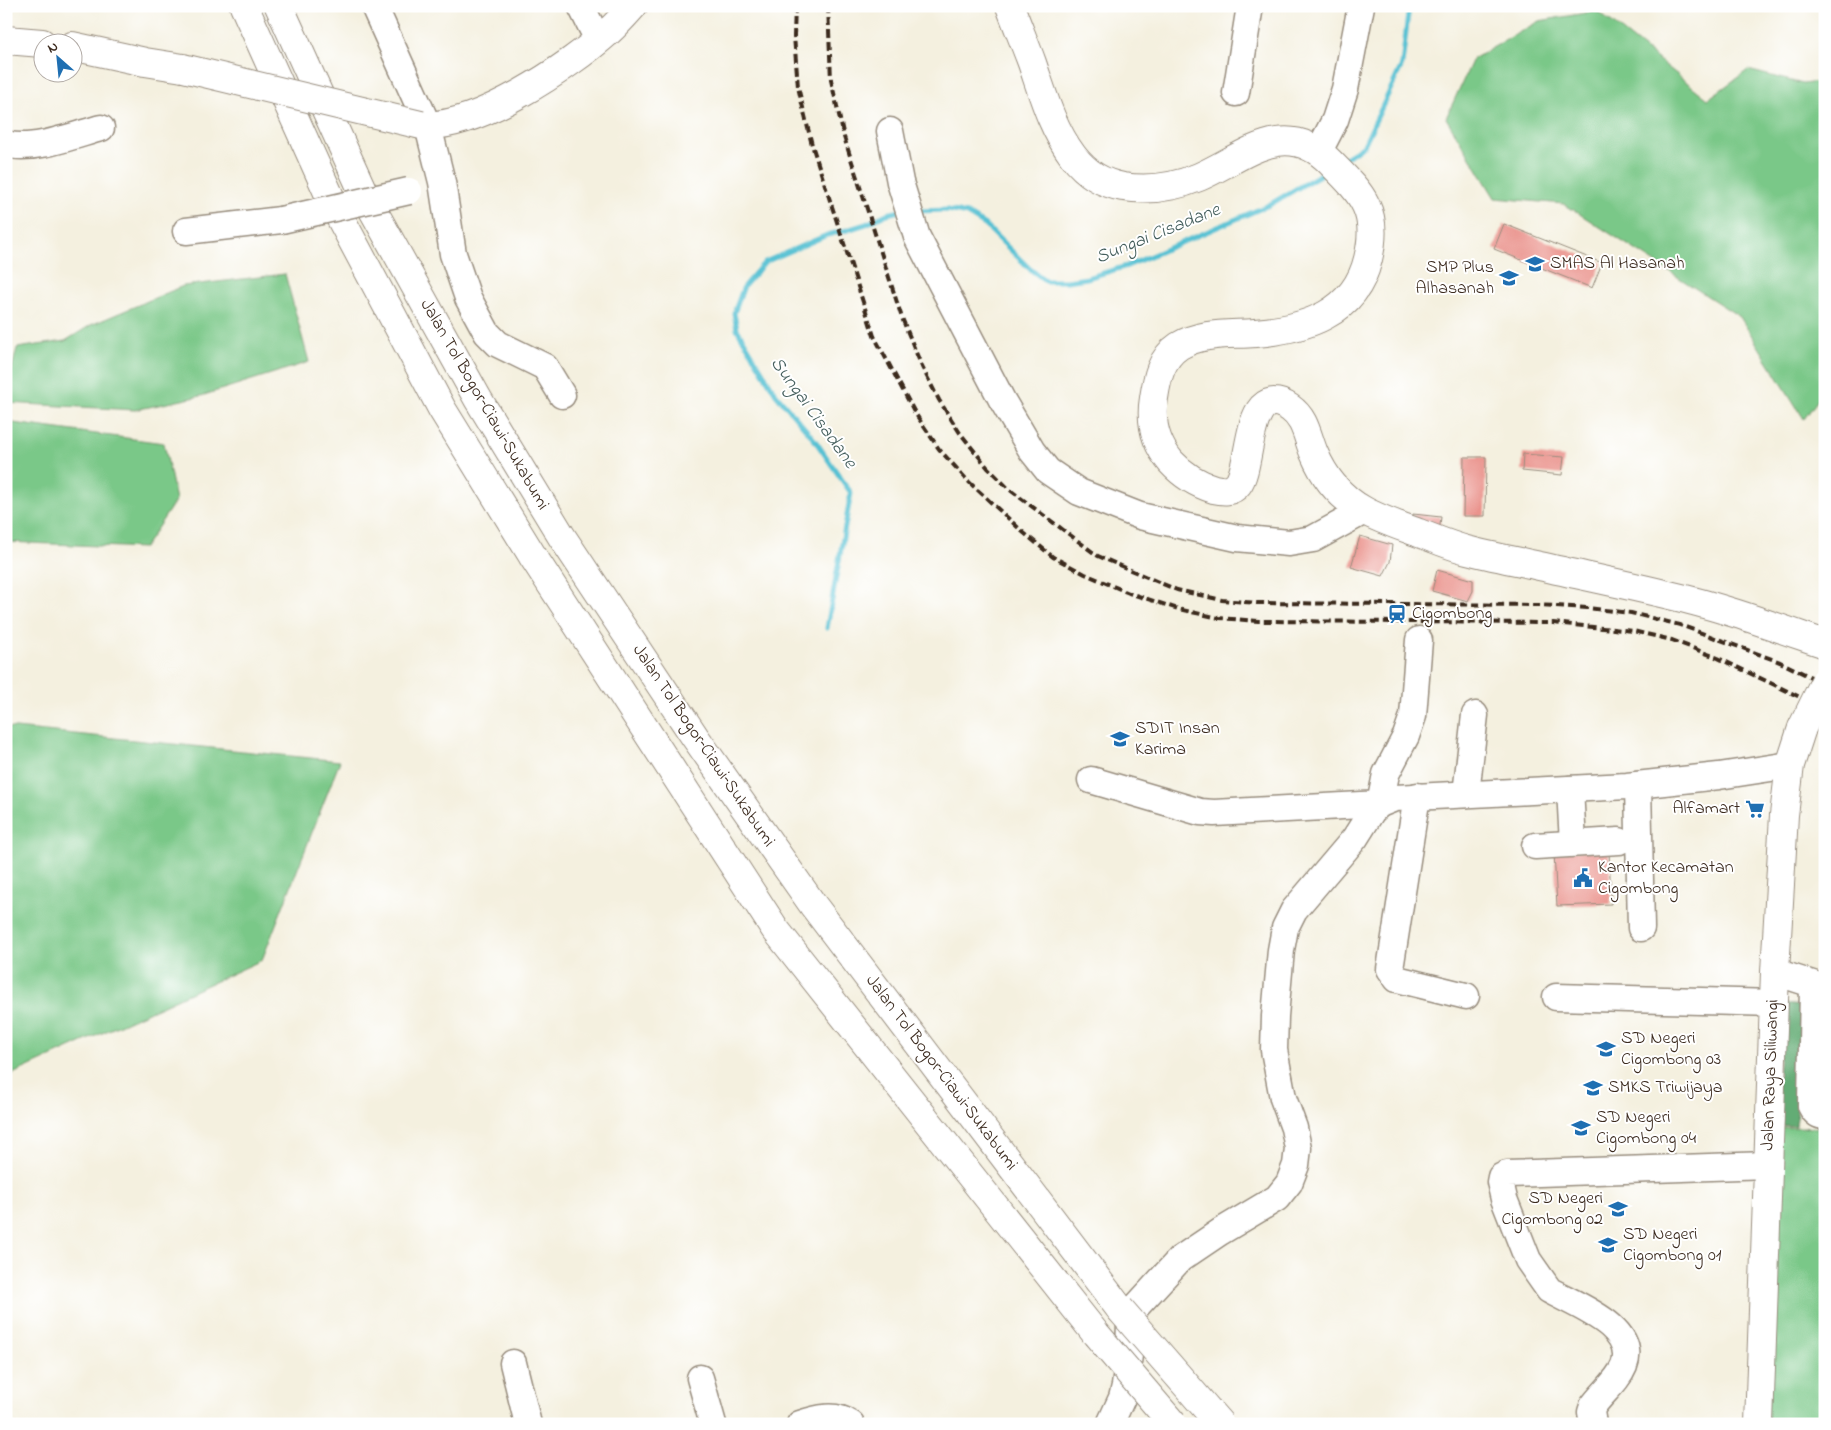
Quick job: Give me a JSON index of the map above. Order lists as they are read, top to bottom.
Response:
{
  "streets": {
    "main road": ["Jalan Tol Bogor–Ciawi–Sukabumi", "Jalan Raya Siliwangi"]
  },
  "water": ["Sungai Cisadane"],
  "places": {
    "school or university": [
      "SMAS Al Hasanah",
      "SMP Plus Alhasanah",
      "SDIT Insan Karima",
      "SD Negeri Cigombong 03",
      "SMKS Triwijaya",
      "SD Negeri Cigombong 04",
      "SD Negeri Cigombong 02",
      "SD Negeri Cigombong 01"
    ],
    "station": ["Cigombong"],
    "supermarket": ["Alfamart"],
    "public building": ["Kantor Kecamatan Cigombong"]
  },
  "north": "top left"
}
